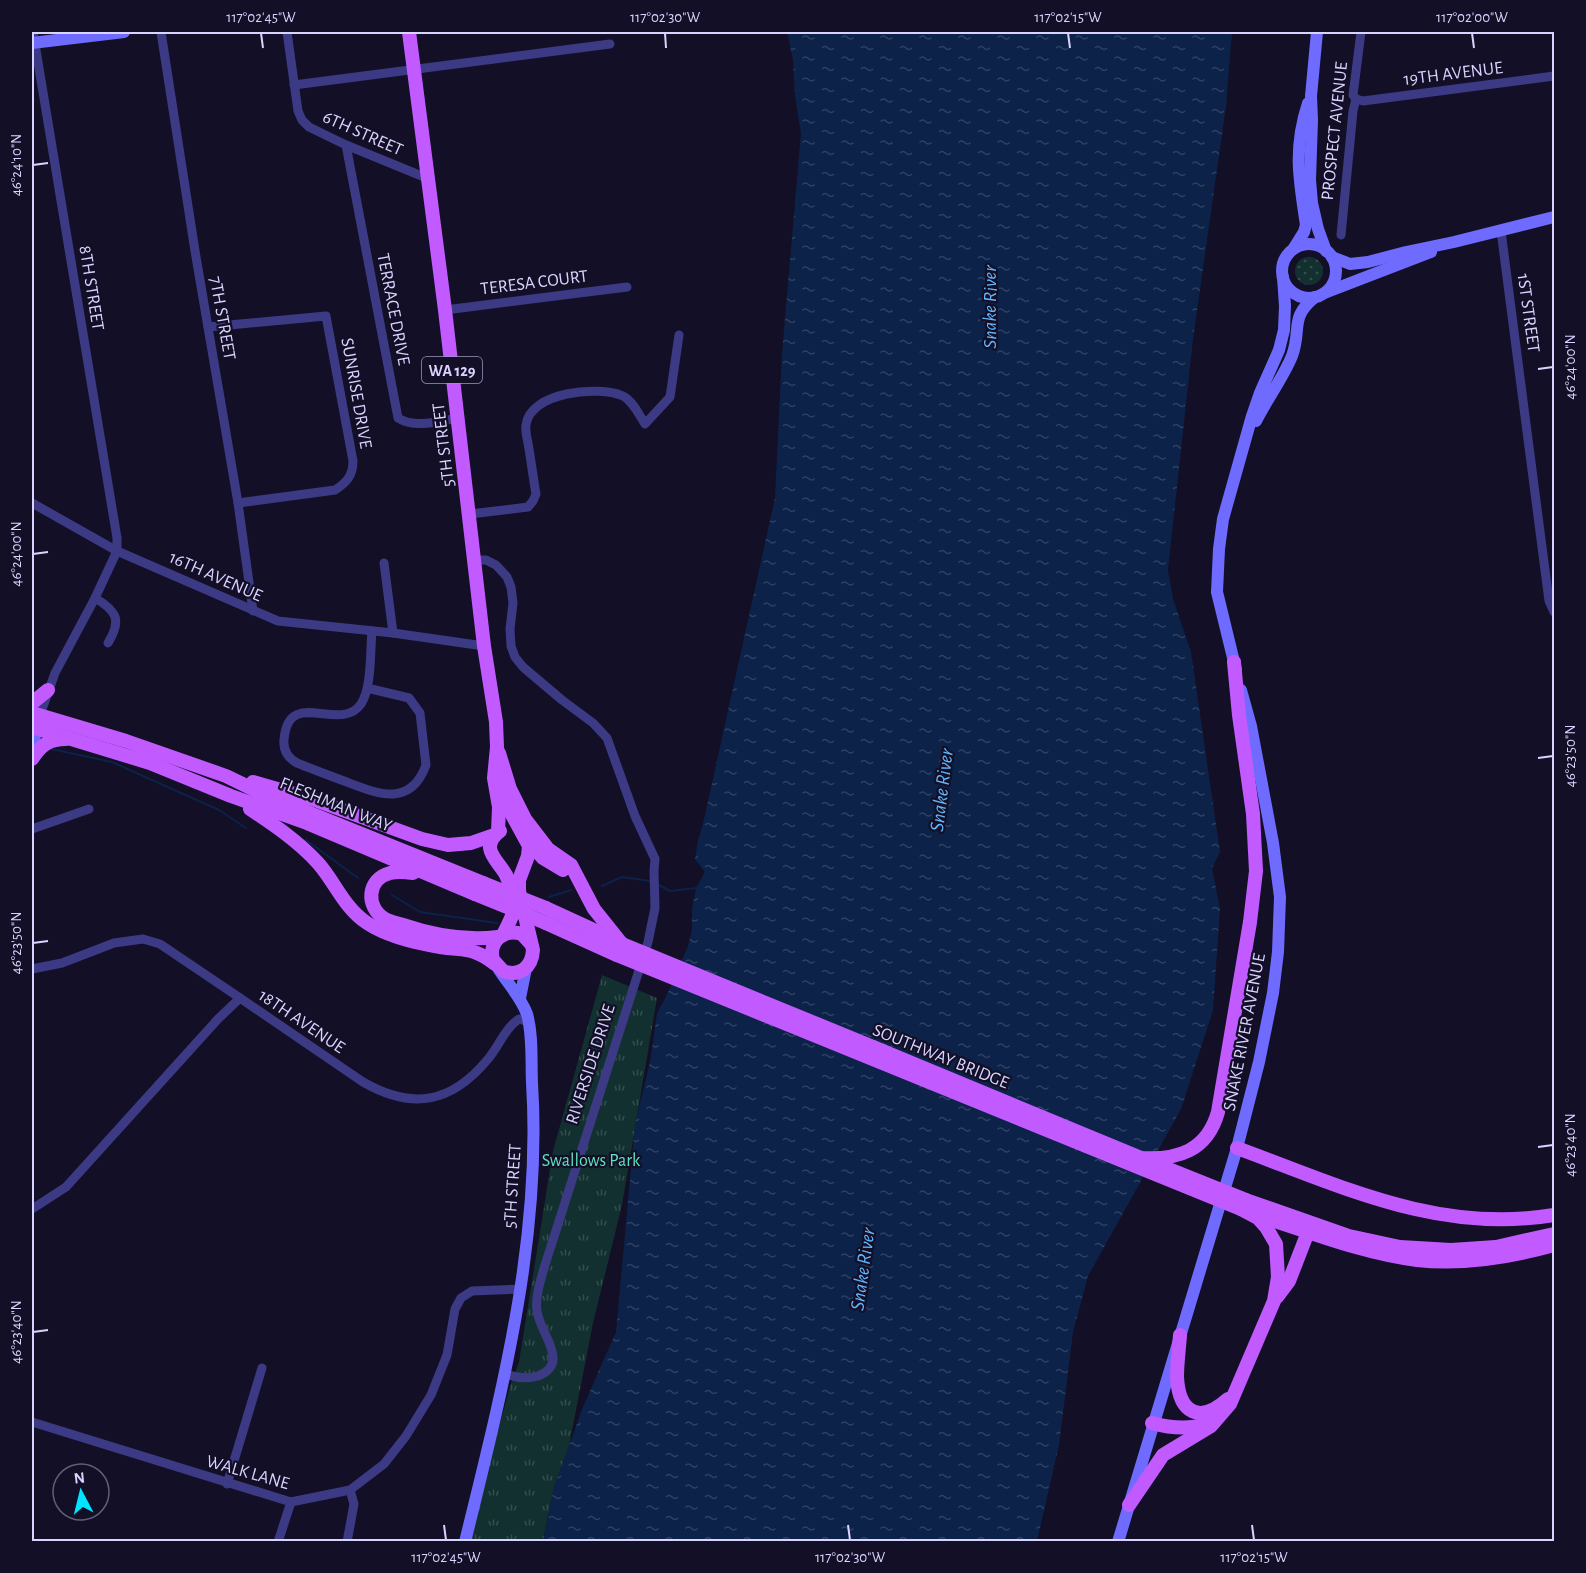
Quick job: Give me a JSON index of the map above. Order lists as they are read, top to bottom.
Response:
{
  "streets": {
    "main road": [
      "WA 129",
      "5TH STREET",
      "FLESHMAN WAY",
      "SNAKE RIVER AVENUE",
      "SOUTHWAY BRIDGE"
    ],
    "street": [
      "19TH AVENUE",
      "PROSPECT AVENUE",
      "6TH STREET",
      "TERESA COURT",
      "8TH STREET",
      "TERRACE DRIVE",
      "1ST STREET",
      "7TH STREET",
      "SUNRISE DRIVE",
      "16TH AVENUE",
      "18TH AVENUE",
      "RIVERSIDE DRIVE",
      "WALK LANE"
    ]
  },
  "crossings": [
    ["19TH AVENUE", "PROSPECT AVENUE"],
    ["6TH STREET", "TERRACE DRIVE"],
    ["6TH STREET", "5TH STREET"],
    ["TERESA COURT", "5TH STREET"],
    ["8TH STREET", "16TH AVENUE"],
    ["TERRACE DRIVE", "5TH STREET"],
    ["7TH STREET", "SUNRISE DRIVE"],
    ["7TH STREET", "16TH AVENUE"],
    ["5TH STREET", "16TH AVENUE"],
    ["5TH STREET", "18TH AVENUE"],
    ["5TH STREET", "RIVERSIDE DRIVE"],
    ["5TH STREET", "WALK LANE"],
    ["FLESHMAN WAY", "SOUTHWAY BRIDGE"]
  ],
  "water": ["Snake River"],
  "parks": ["Swallows Park"],
  "north": "top",
  "coordinates": [
    "117°02'45\"W",
    "117°02'30\"W",
    "117°02'15\"W",
    "117°02'00\"W",
    "46°24'10\"N",
    "46°24'00\"N",
    "46°23'50\"N",
    "46°23'40\"N"
  ]
}
